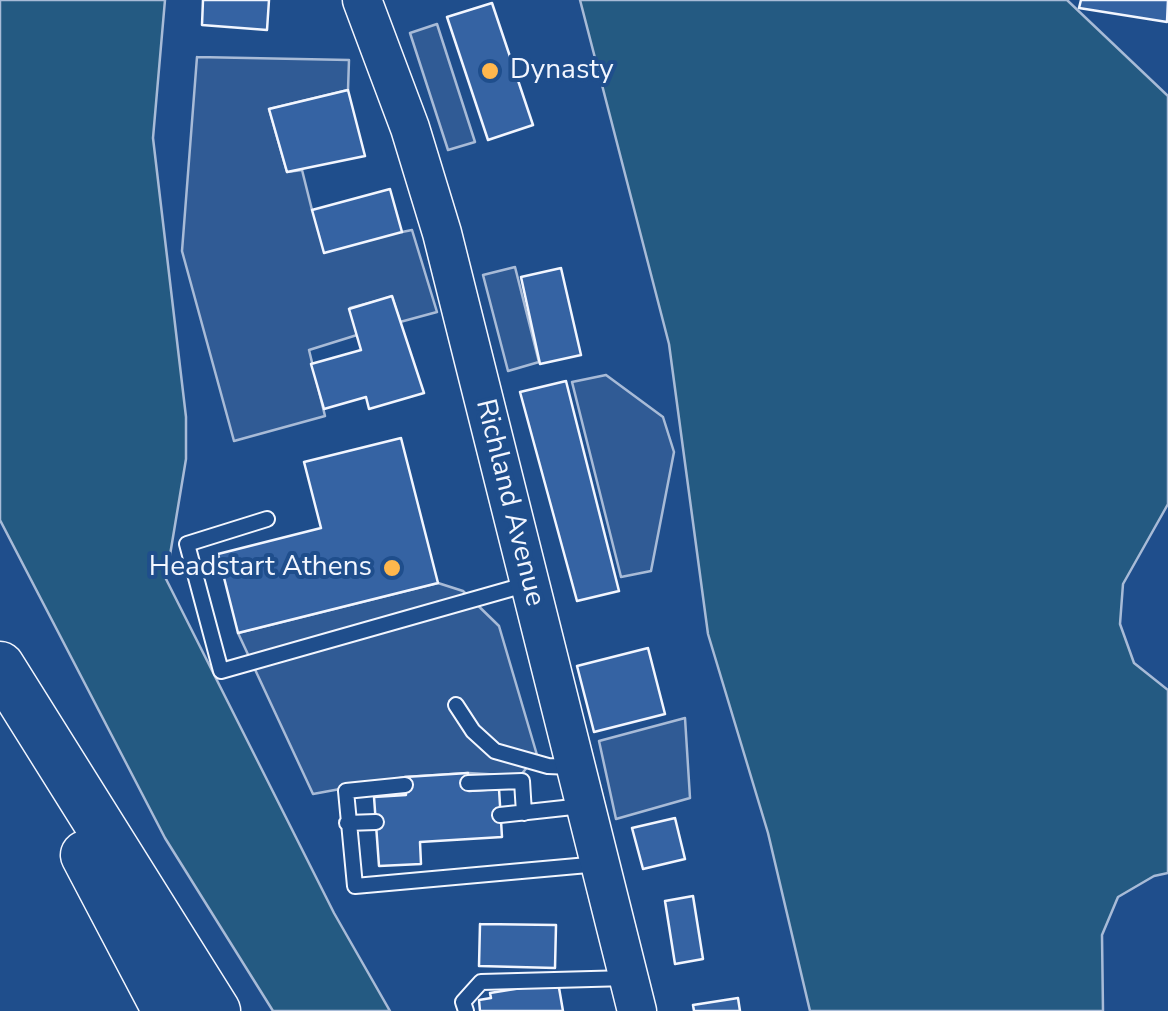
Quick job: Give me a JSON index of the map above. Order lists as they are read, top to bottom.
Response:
{
  "streets": {
    "main road": ["Richland Avenue"]
  },
  "places": ["Dynasty", "Headstart Athens"]
}
